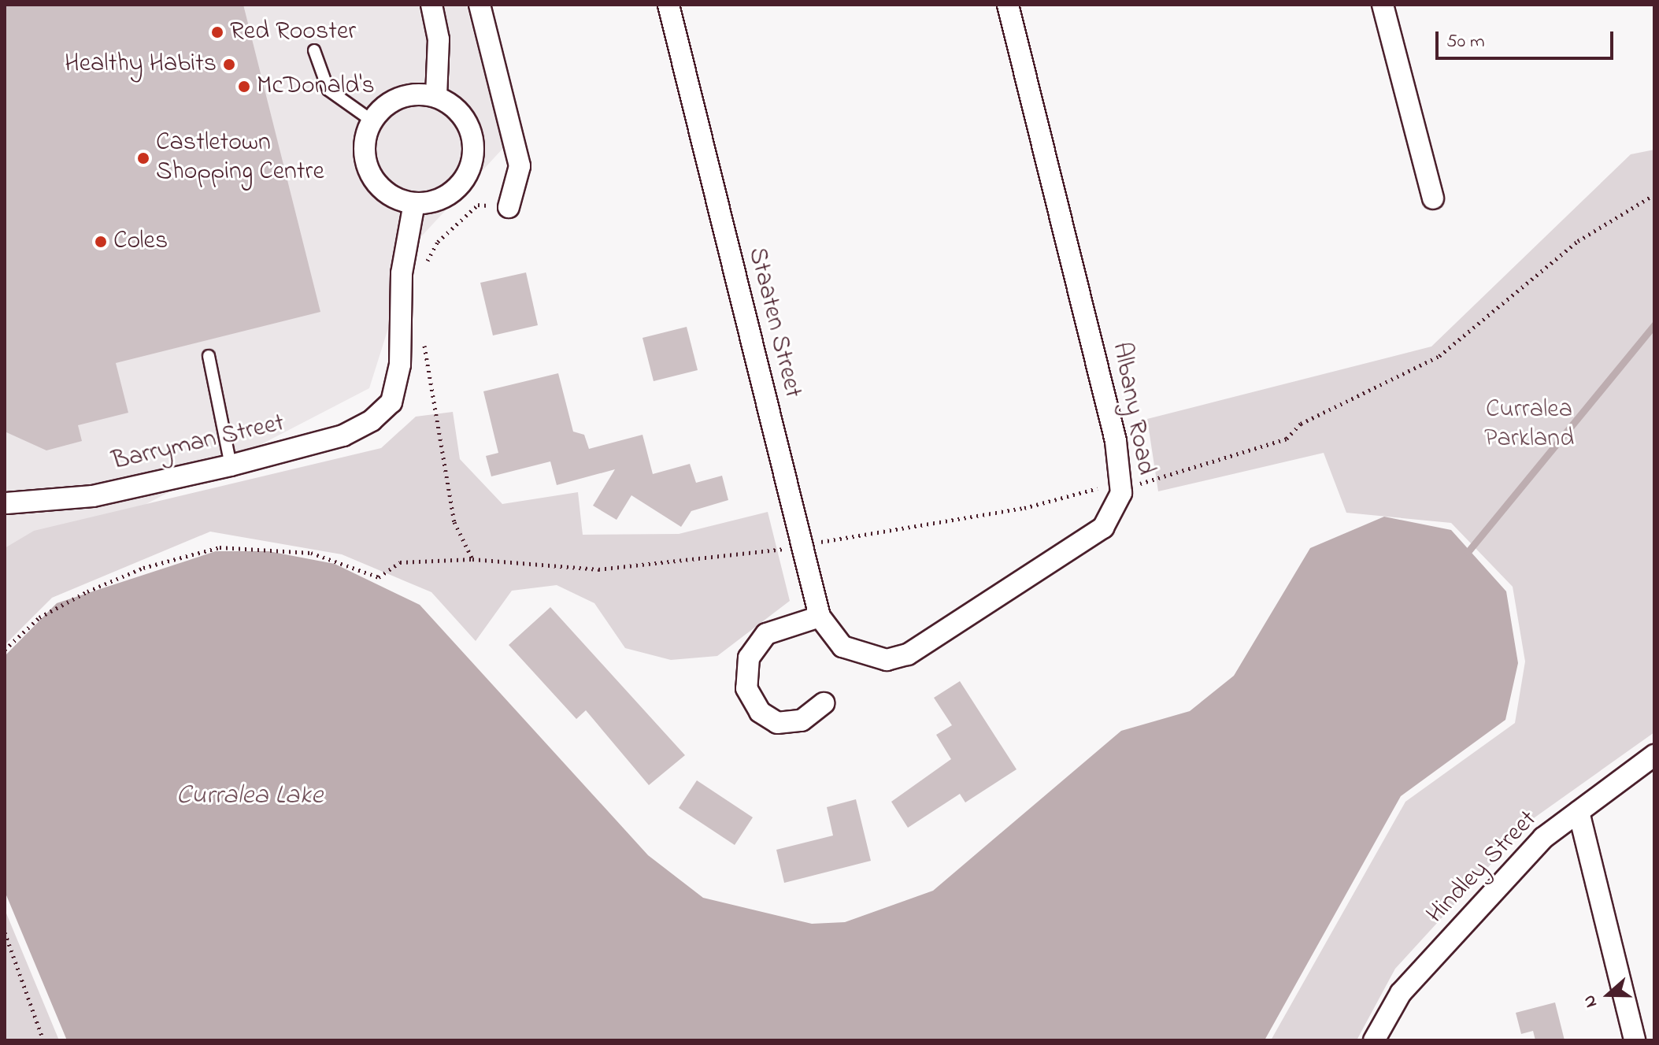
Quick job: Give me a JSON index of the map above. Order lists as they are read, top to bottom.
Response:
{
  "streets": {
    "street": [
      "Staaten Street",
      "Albany Road",
      "Barryman Street",
      "Hindley Street"
    ]
  },
  "crossings": [
    ["Staaten Street", "Albany Road"]
  ],
  "water": ["Curralea Lake"],
  "parks": ["Curralea Parkland"],
  "places": [
    "Red Rooster",
    "Healthy Habits",
    "McDonald's",
    "Castletown Shopping Centre",
    "Coles"
  ],
  "scale_bar": "50 m",
  "north": "left"
}
